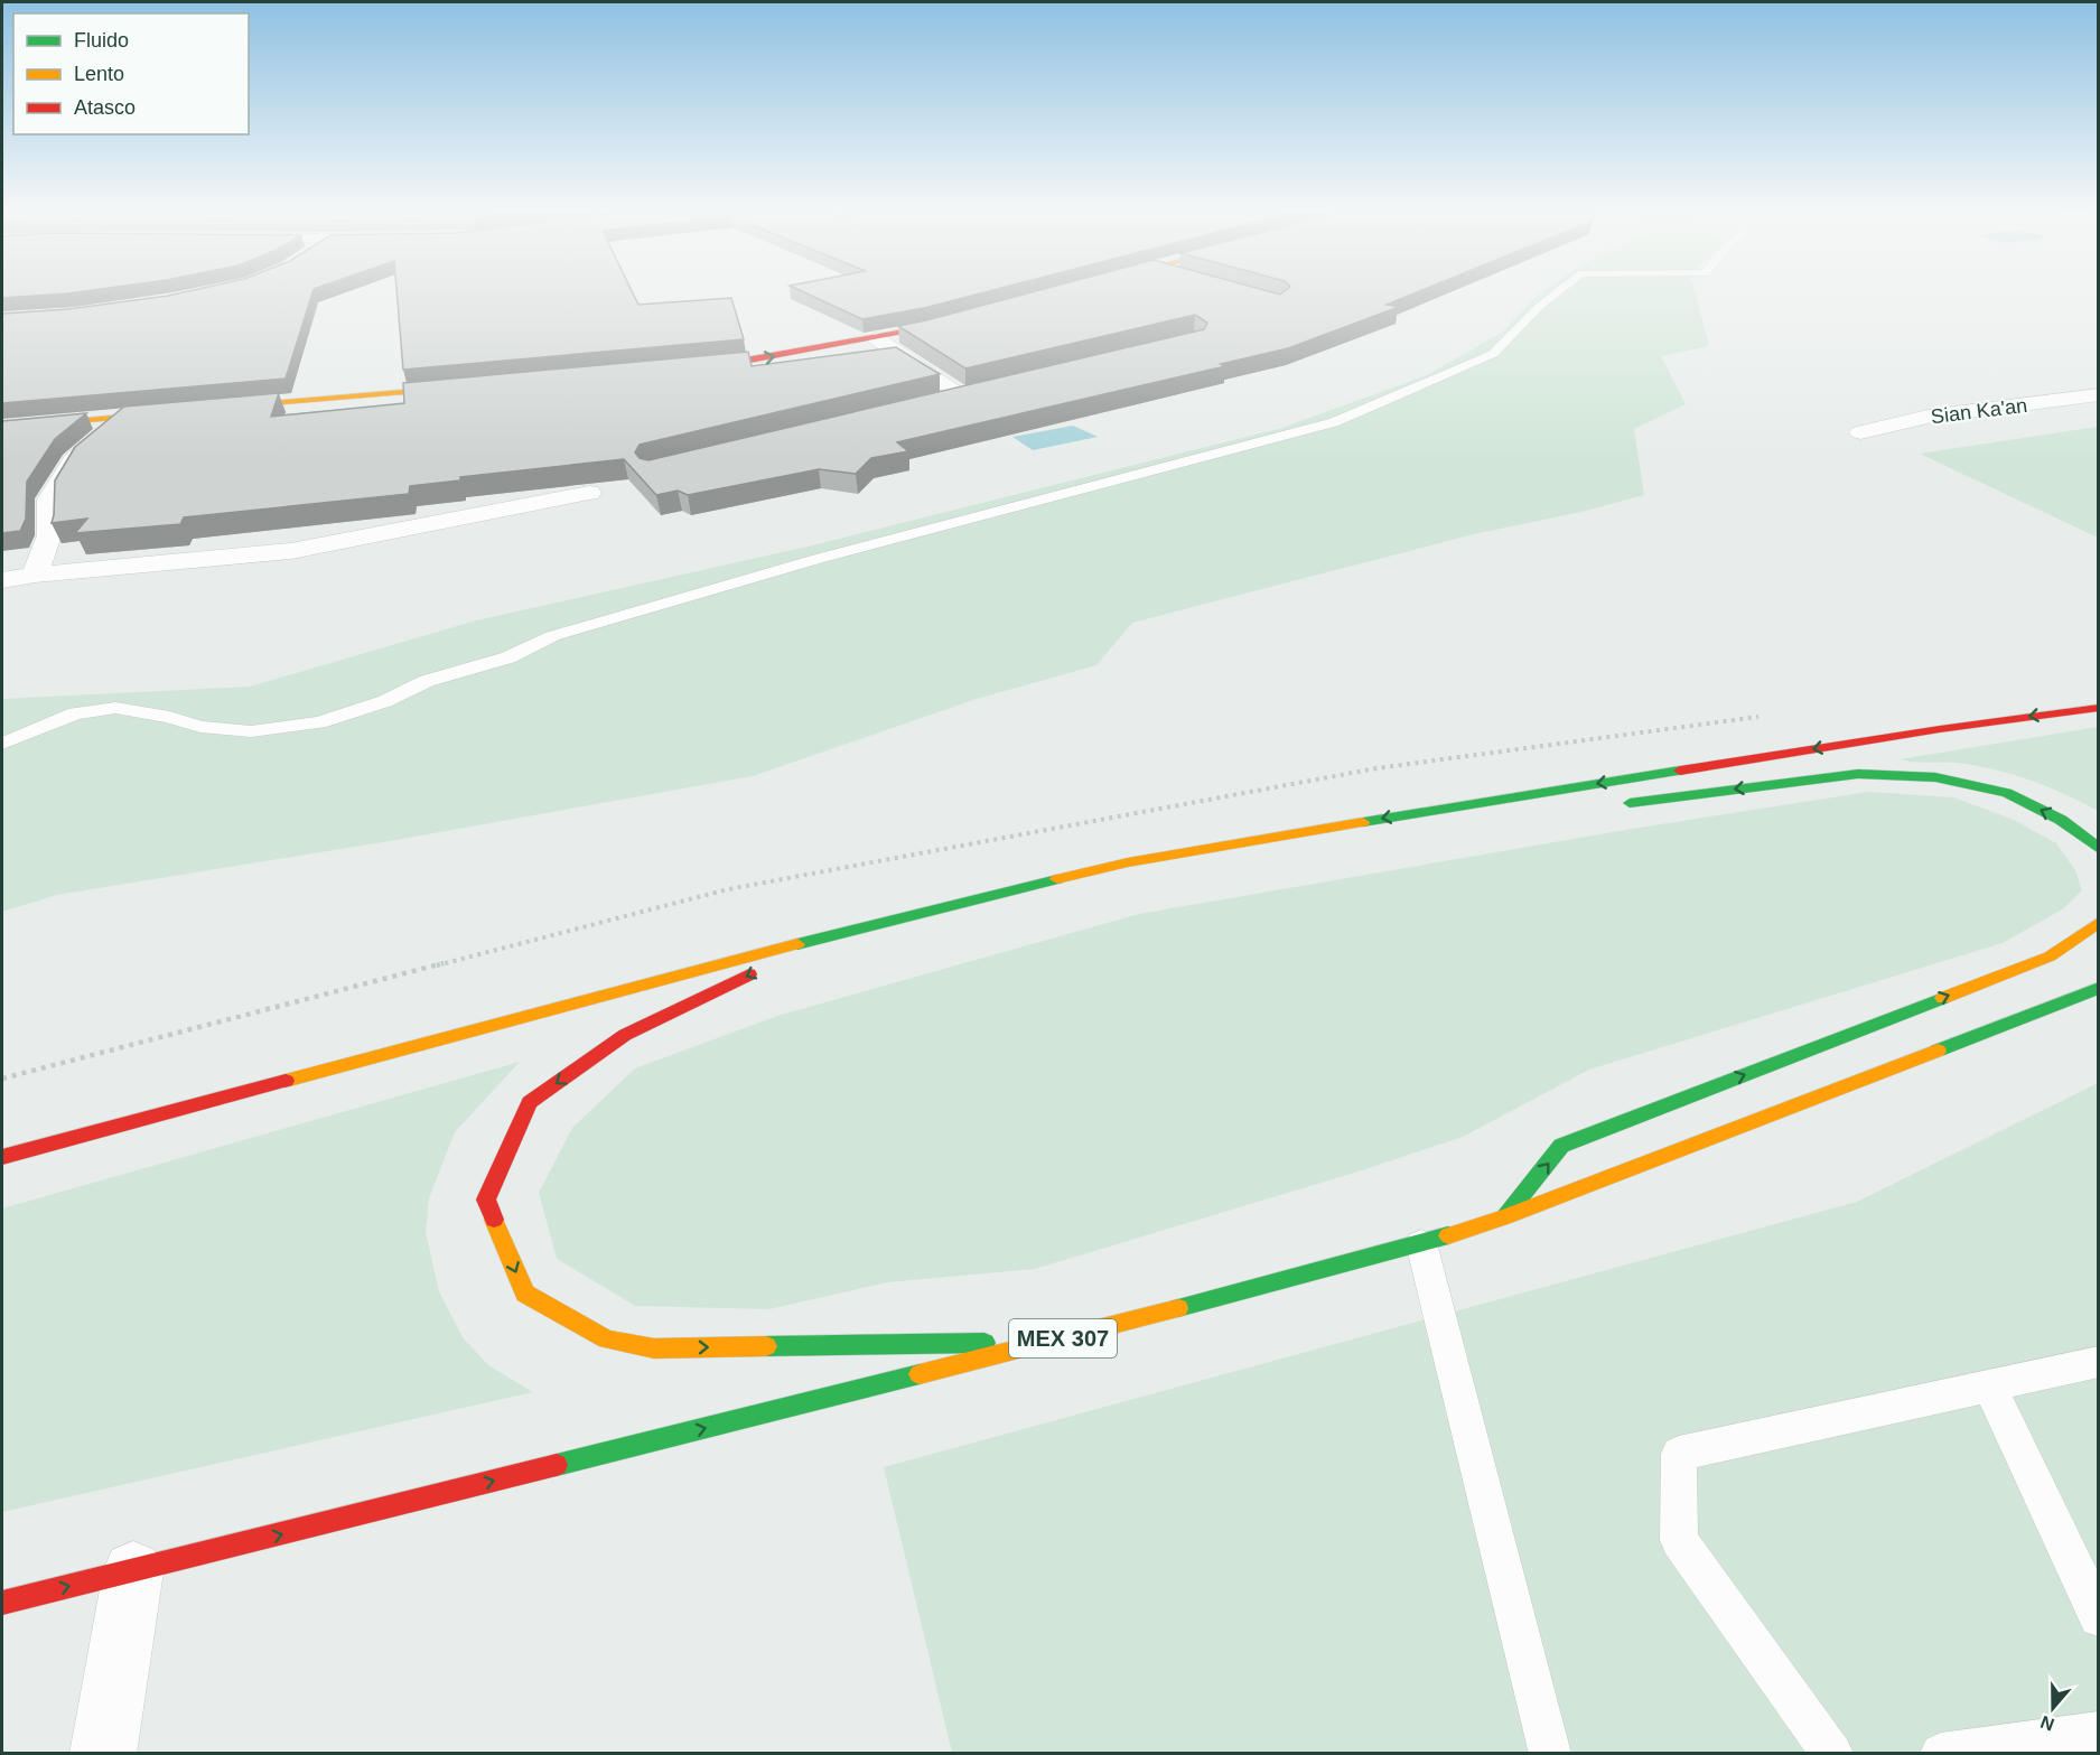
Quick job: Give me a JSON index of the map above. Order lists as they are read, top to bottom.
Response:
{
  "streets": {
    "main road": ["MEX 307"],
    "street": ["Sian Ka'an"]
  },
  "legend": ["Fluido", "Lento", "Atasco"],
  "north": "bottom"
}
